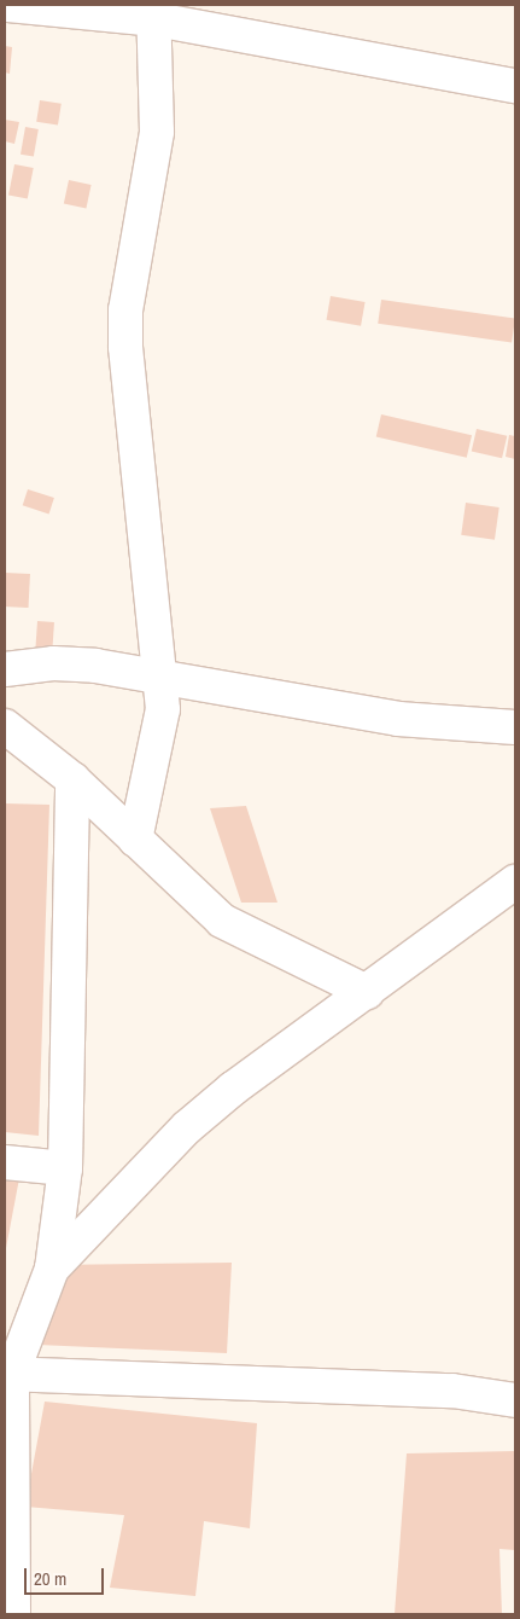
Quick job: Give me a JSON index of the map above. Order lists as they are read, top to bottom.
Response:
{
  "scale_bar": "20 m"
}
